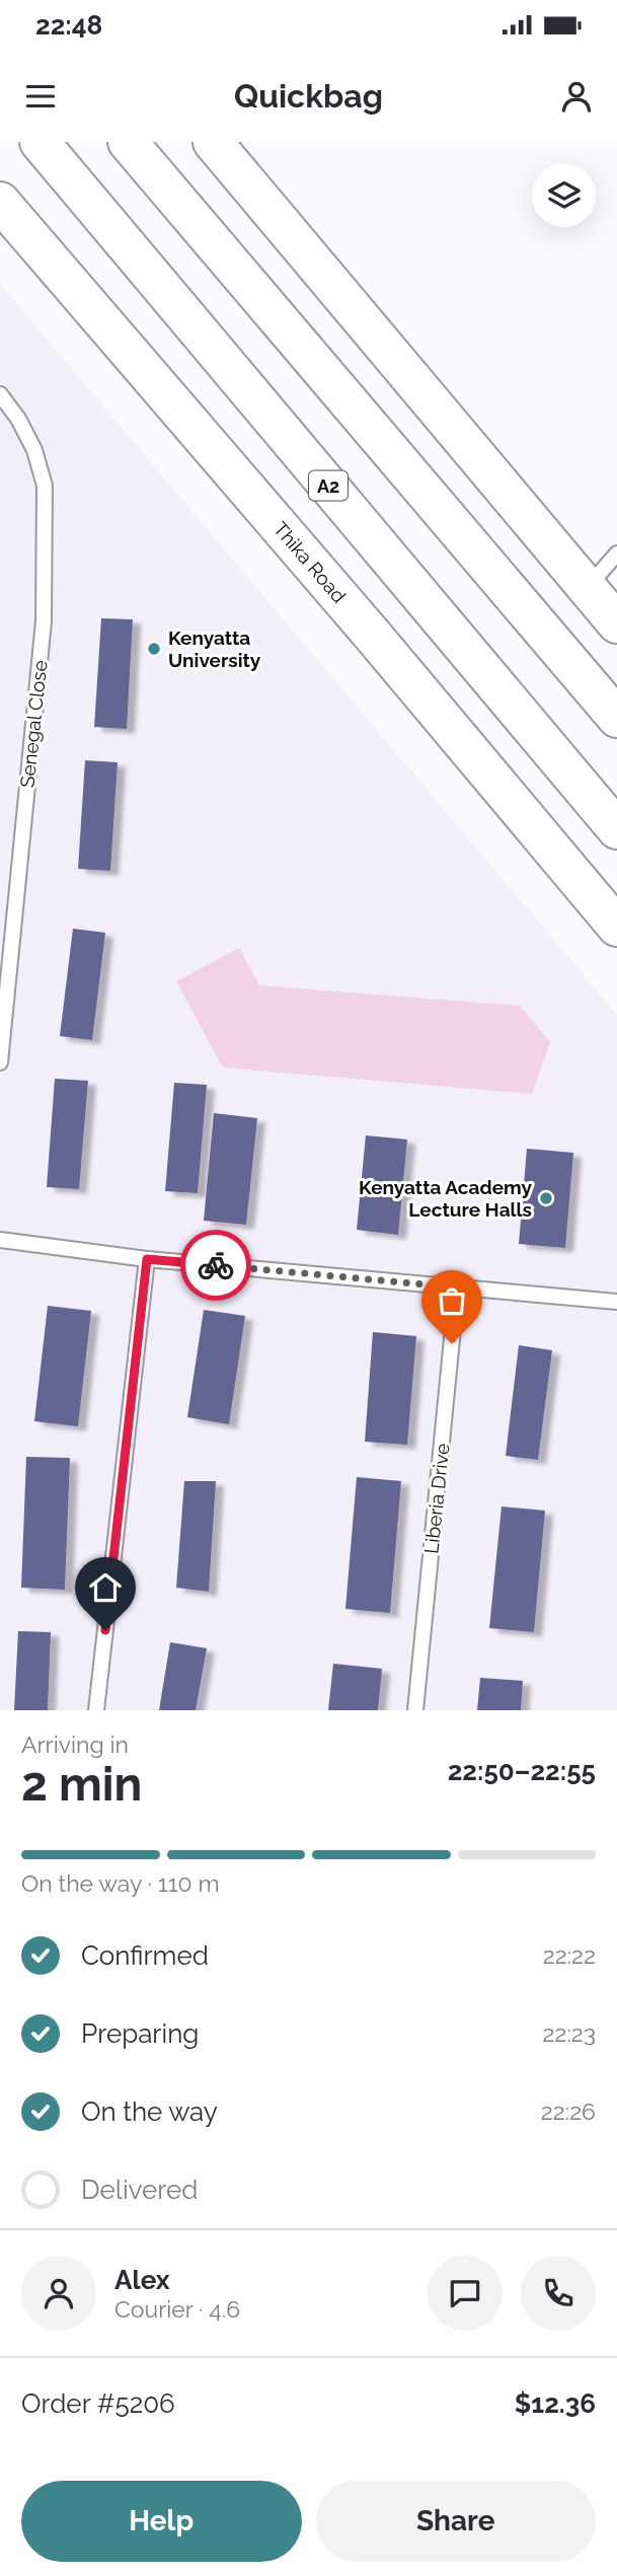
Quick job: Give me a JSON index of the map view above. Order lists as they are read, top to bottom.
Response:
{
  "streets": {
    "main road": ["A2", "Thika Road"],
    "lane": ["Senegal Close", "Liberia Drive"]
  },
  "places": ["Kenyatta University", "Kenyatta Academy Lecture Halls"],
  "page": {
    "status": "22:48",
    "header": "Quickbag",
    "heading": ["2 min", "Arriving in", "22:50–22:55"],
    "panel": [
      "Alex",
      "Courier · 4.6",
      "Order #5206",
      "$12.36"
    ],
    "bar": "On the way · 110 m",
    "list": [
      ["Confirmed", "22:22"],
      ["Preparing", "22:23"],
      ["On the way", "22:26"],
      "Delivered"
    ],
    "buttons": ["Help", "Share"]
  }
}
